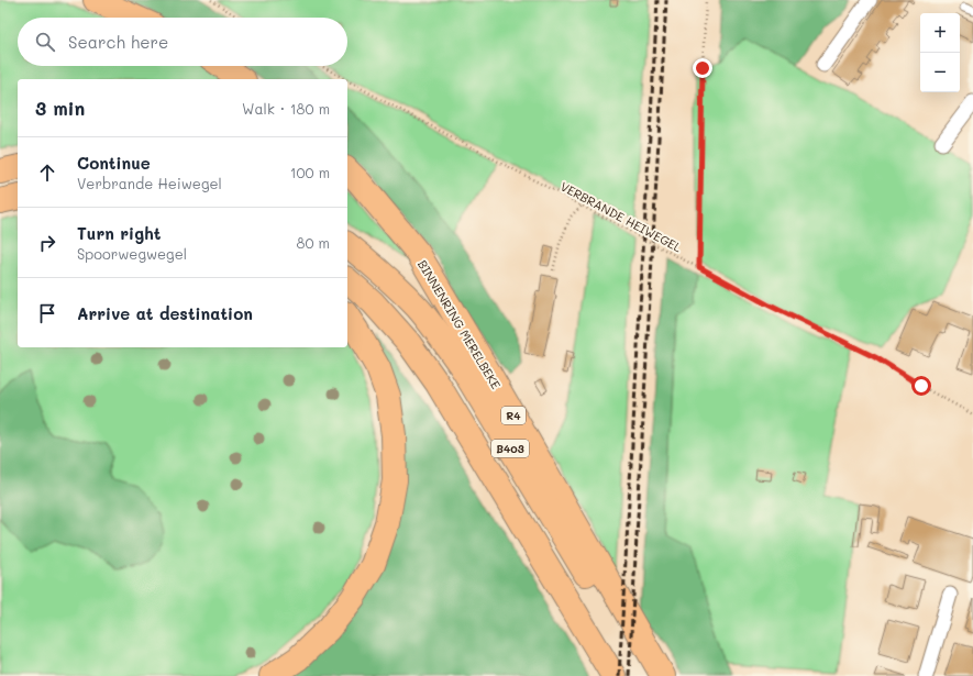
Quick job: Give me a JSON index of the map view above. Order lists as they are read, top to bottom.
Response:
{
  "streets": {
    "highway": ["BINNENRING MERELBEKE", "R4", "B403"],
    "path": ["VERBRANDE HEIWEGEL"]
  },
  "page": {
    "map_buttons": ["+", "−"],
    "search": "Search here",
    "heading": ["3 min", "Walk · 180 m"],
    "list": [
      ["Continue", "Verbrande Heiwegel", "100 m"],
      ["Turn right", "Spoorwegwegel", "80 m"],
      "Arrive at destination"
    ]
  }
}
